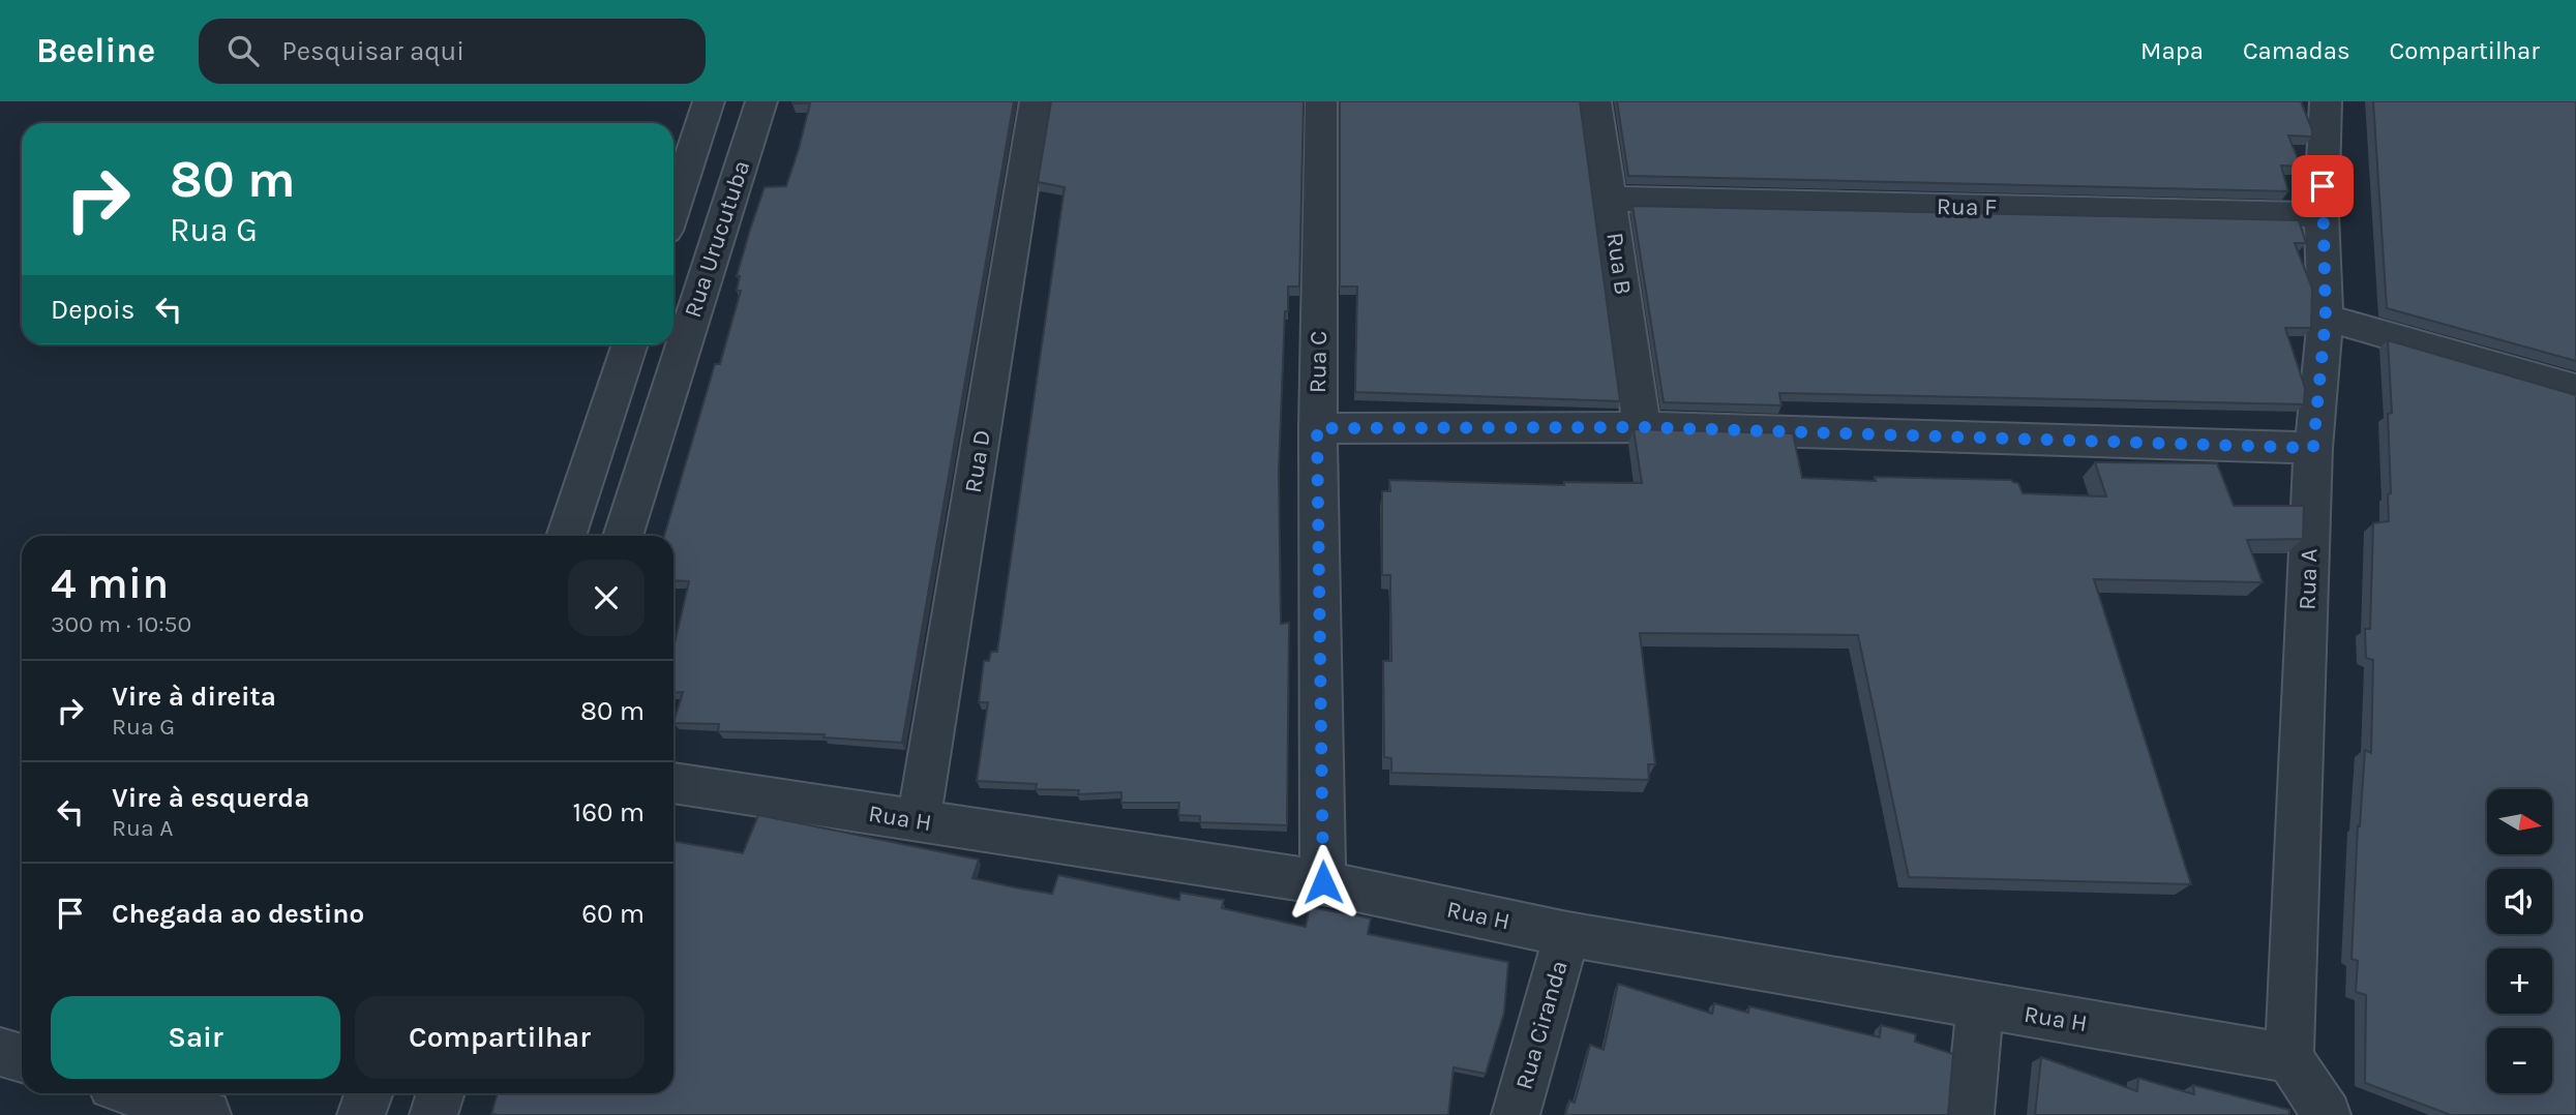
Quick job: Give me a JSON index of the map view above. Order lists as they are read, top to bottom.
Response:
{
  "streets": {
    "street": [
      "Rua F",
      "Rua Urucutuba",
      "Rua B",
      "Rua C",
      "Rua D",
      "Rua A",
      "Rua H",
      "Rua Ciranda"
    ]
  },
  "crossings": [
    ["Rua F", "Rua B"],
    ["Rua F", "Rua A"],
    ["Rua C", "Rua H"],
    ["Rua D", "Rua H"],
    ["Rua A", "Rua H"],
    ["Rua H", "Rua Ciranda"]
  ],
  "north": "right",
  "page": {
    "header": "Beeline",
    "search": "Pesquisar aqui",
    "nav": ["Mapa", "Camadas", "Compartilhar"],
    "turn": ["80 m", "Rua G"],
    "then": "Depois",
    "heading": ["4 min", "300 m · 10:50"],
    "list": [
      {
        "name": "Vire à direita",
        "note": "Rua G",
        "value": "80 m"
      },
      {
        "name": "Vire à esquerda",
        "note": "Rua A",
        "value": "160 m"
      },
      {
        "name": "Chegada ao destino",
        "value": "60 m"
      }
    ],
    "map_buttons": ["+", "−"],
    "buttons": ["Sair", "Compartilhar"]
  }
}
